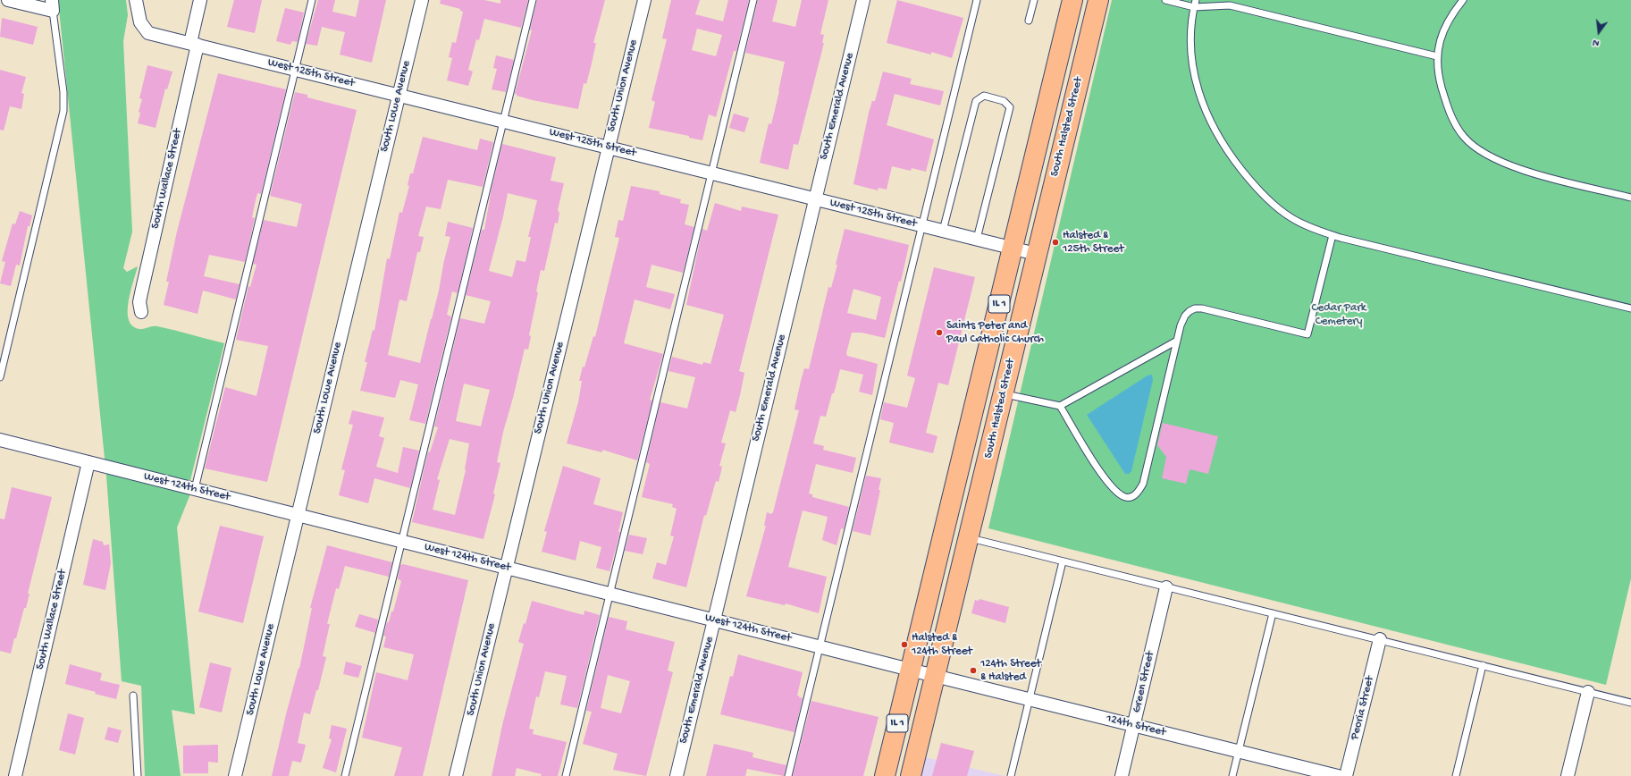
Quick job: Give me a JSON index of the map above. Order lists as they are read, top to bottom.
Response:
{
  "streets": {
    "main road": ["South Halsted Street", "IL 1"],
    "street": [
      "West 125th Street",
      "South Union Avenue",
      "South Lowe Avenue",
      "South Emerald Avenue",
      "South Wallace Street",
      "West 124th Street",
      "Green Street",
      "Peoria Street",
      "124th Street"
    ]
  },
  "crossings": [
    ["West 125th Street", "South Union Avenue"],
    ["West 125th Street", "South Lowe Avenue"],
    ["West 125th Street", "South Emerald Avenue"],
    ["West 125th Street", "South Halsted Street"],
    ["West 125th Street", "South Wallace Street"],
    ["South Union Avenue", "West 124th Street"],
    ["South Lowe Avenue", "West 124th Street"],
    ["South Emerald Avenue", "West 124th Street"],
    ["South Halsted Street", "West 124th Street"],
    ["South Halsted Street", "124th Street"],
    ["South Wallace Street", "West 124th Street"],
    ["West 124th Street", "124th Street"],
    ["Green Street", "124th Street"]
  ],
  "parks": ["Cedar Park Cemetery"],
  "places": [
    "Halsted & 125th Street",
    "Saints Peter and Paul Catholic Church",
    "Halsted & 124th Street",
    "124th Street & Halsted"
  ],
  "north": "bottom"
}
